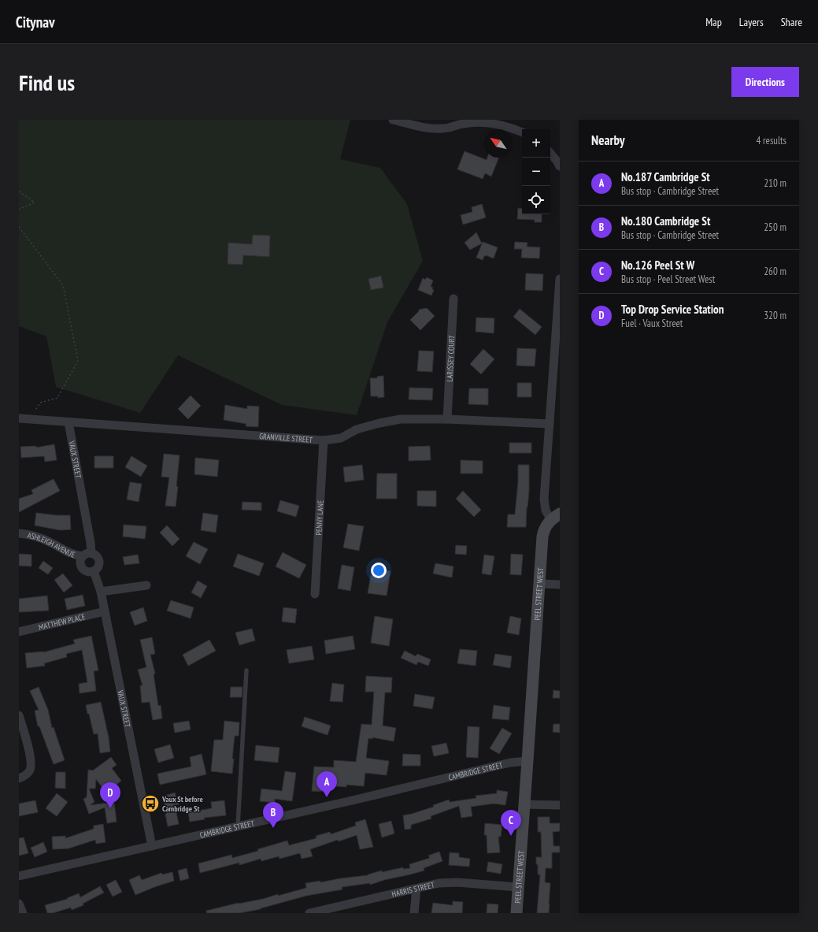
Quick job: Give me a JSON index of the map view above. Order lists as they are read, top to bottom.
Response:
{
  "streets": {
    "street": [
      "LARISSEY COURT",
      "GRANVILLE STREET",
      "VAUX STREET",
      "PENNY LANE",
      "ASHLEIGH AVENUE",
      "PEEL STREET WEST",
      "MATTHEW PLACE",
      "CAMBRIDGE STREET",
      "HARRIS STREET"
    ]
  },
  "crossings": [
    ["LARISSEY COURT", "GRANVILLE STREET"],
    ["GRANVILLE STREET", "VAUX STREET"],
    ["GRANVILLE STREET", "PENNY LANE"],
    ["GRANVILLE STREET", "PEEL STREET WEST"],
    ["VAUX STREET", "ASHLEIGH AVENUE"],
    ["VAUX STREET", "MATTHEW PLACE"],
    ["VAUX STREET", "CAMBRIDGE STREET"],
    ["PEEL STREET WEST", "CAMBRIDGE STREET"],
    ["PEEL STREET WEST", "HARRIS STREET"]
  ],
  "places": {
    "bus stop": ["Vaux St before Cambridge St"]
  },
  "north": "top left",
  "page": {
    "header": "Citynav",
    "nav": ["Map", "Layers", "Share"],
    "buttons": "Directions",
    "title": "Find us",
    "heading": ["Nearby", "4 results"],
    "map_buttons": ["+", "−"],
    "list": [
      {
        "mark": "A",
        "name": "No.187 Cambridge St",
        "note": "Bus stop · Cambridge Street",
        "value": "210 m"
      },
      {
        "mark": "B",
        "name": "No.180 Cambridge St",
        "note": "Bus stop · Cambridge Street",
        "value": "250 m"
      },
      {
        "mark": "C",
        "name": "No.126 Peel St W",
        "note": "Bus stop · Peel Street West",
        "value": "260 m"
      },
      {
        "mark": "D",
        "name": "Top Drop Service Station",
        "note": "Fuel · Vaux Street",
        "value": "320 m"
      }
    ],
    "pins": [
      "A",
      "D",
      "B",
      "C"
    ]
  }
}
